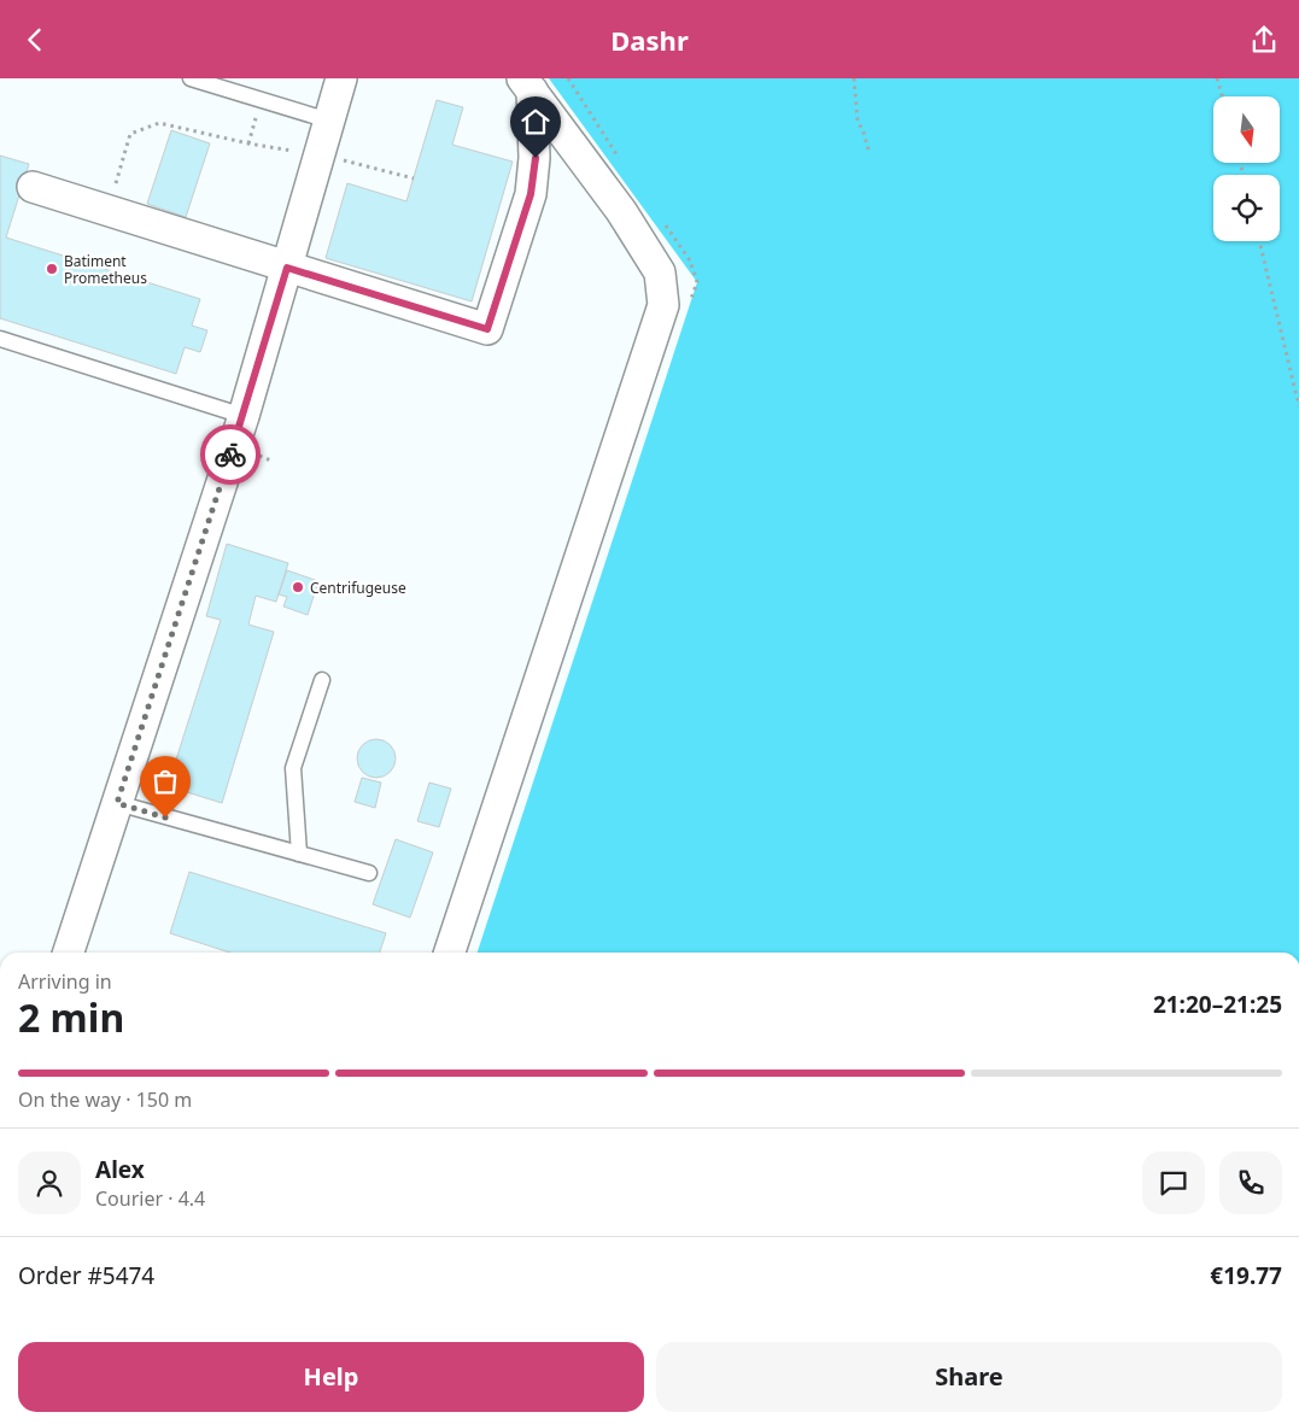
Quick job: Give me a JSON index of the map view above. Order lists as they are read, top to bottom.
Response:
{
  "places": ["Batiment Prometheus", "Centrifugeuse"],
  "north": "bottom",
  "page": {
    "header": "Dashr",
    "heading": ["2 min", "Arriving in", "21:20–21:25"],
    "panel": [
      "Alex",
      "Courier · 4.4",
      "Order #5474",
      "€19.77"
    ],
    "bar": "On the way · 150 m",
    "buttons": ["Help", "Share"]
  }
}
